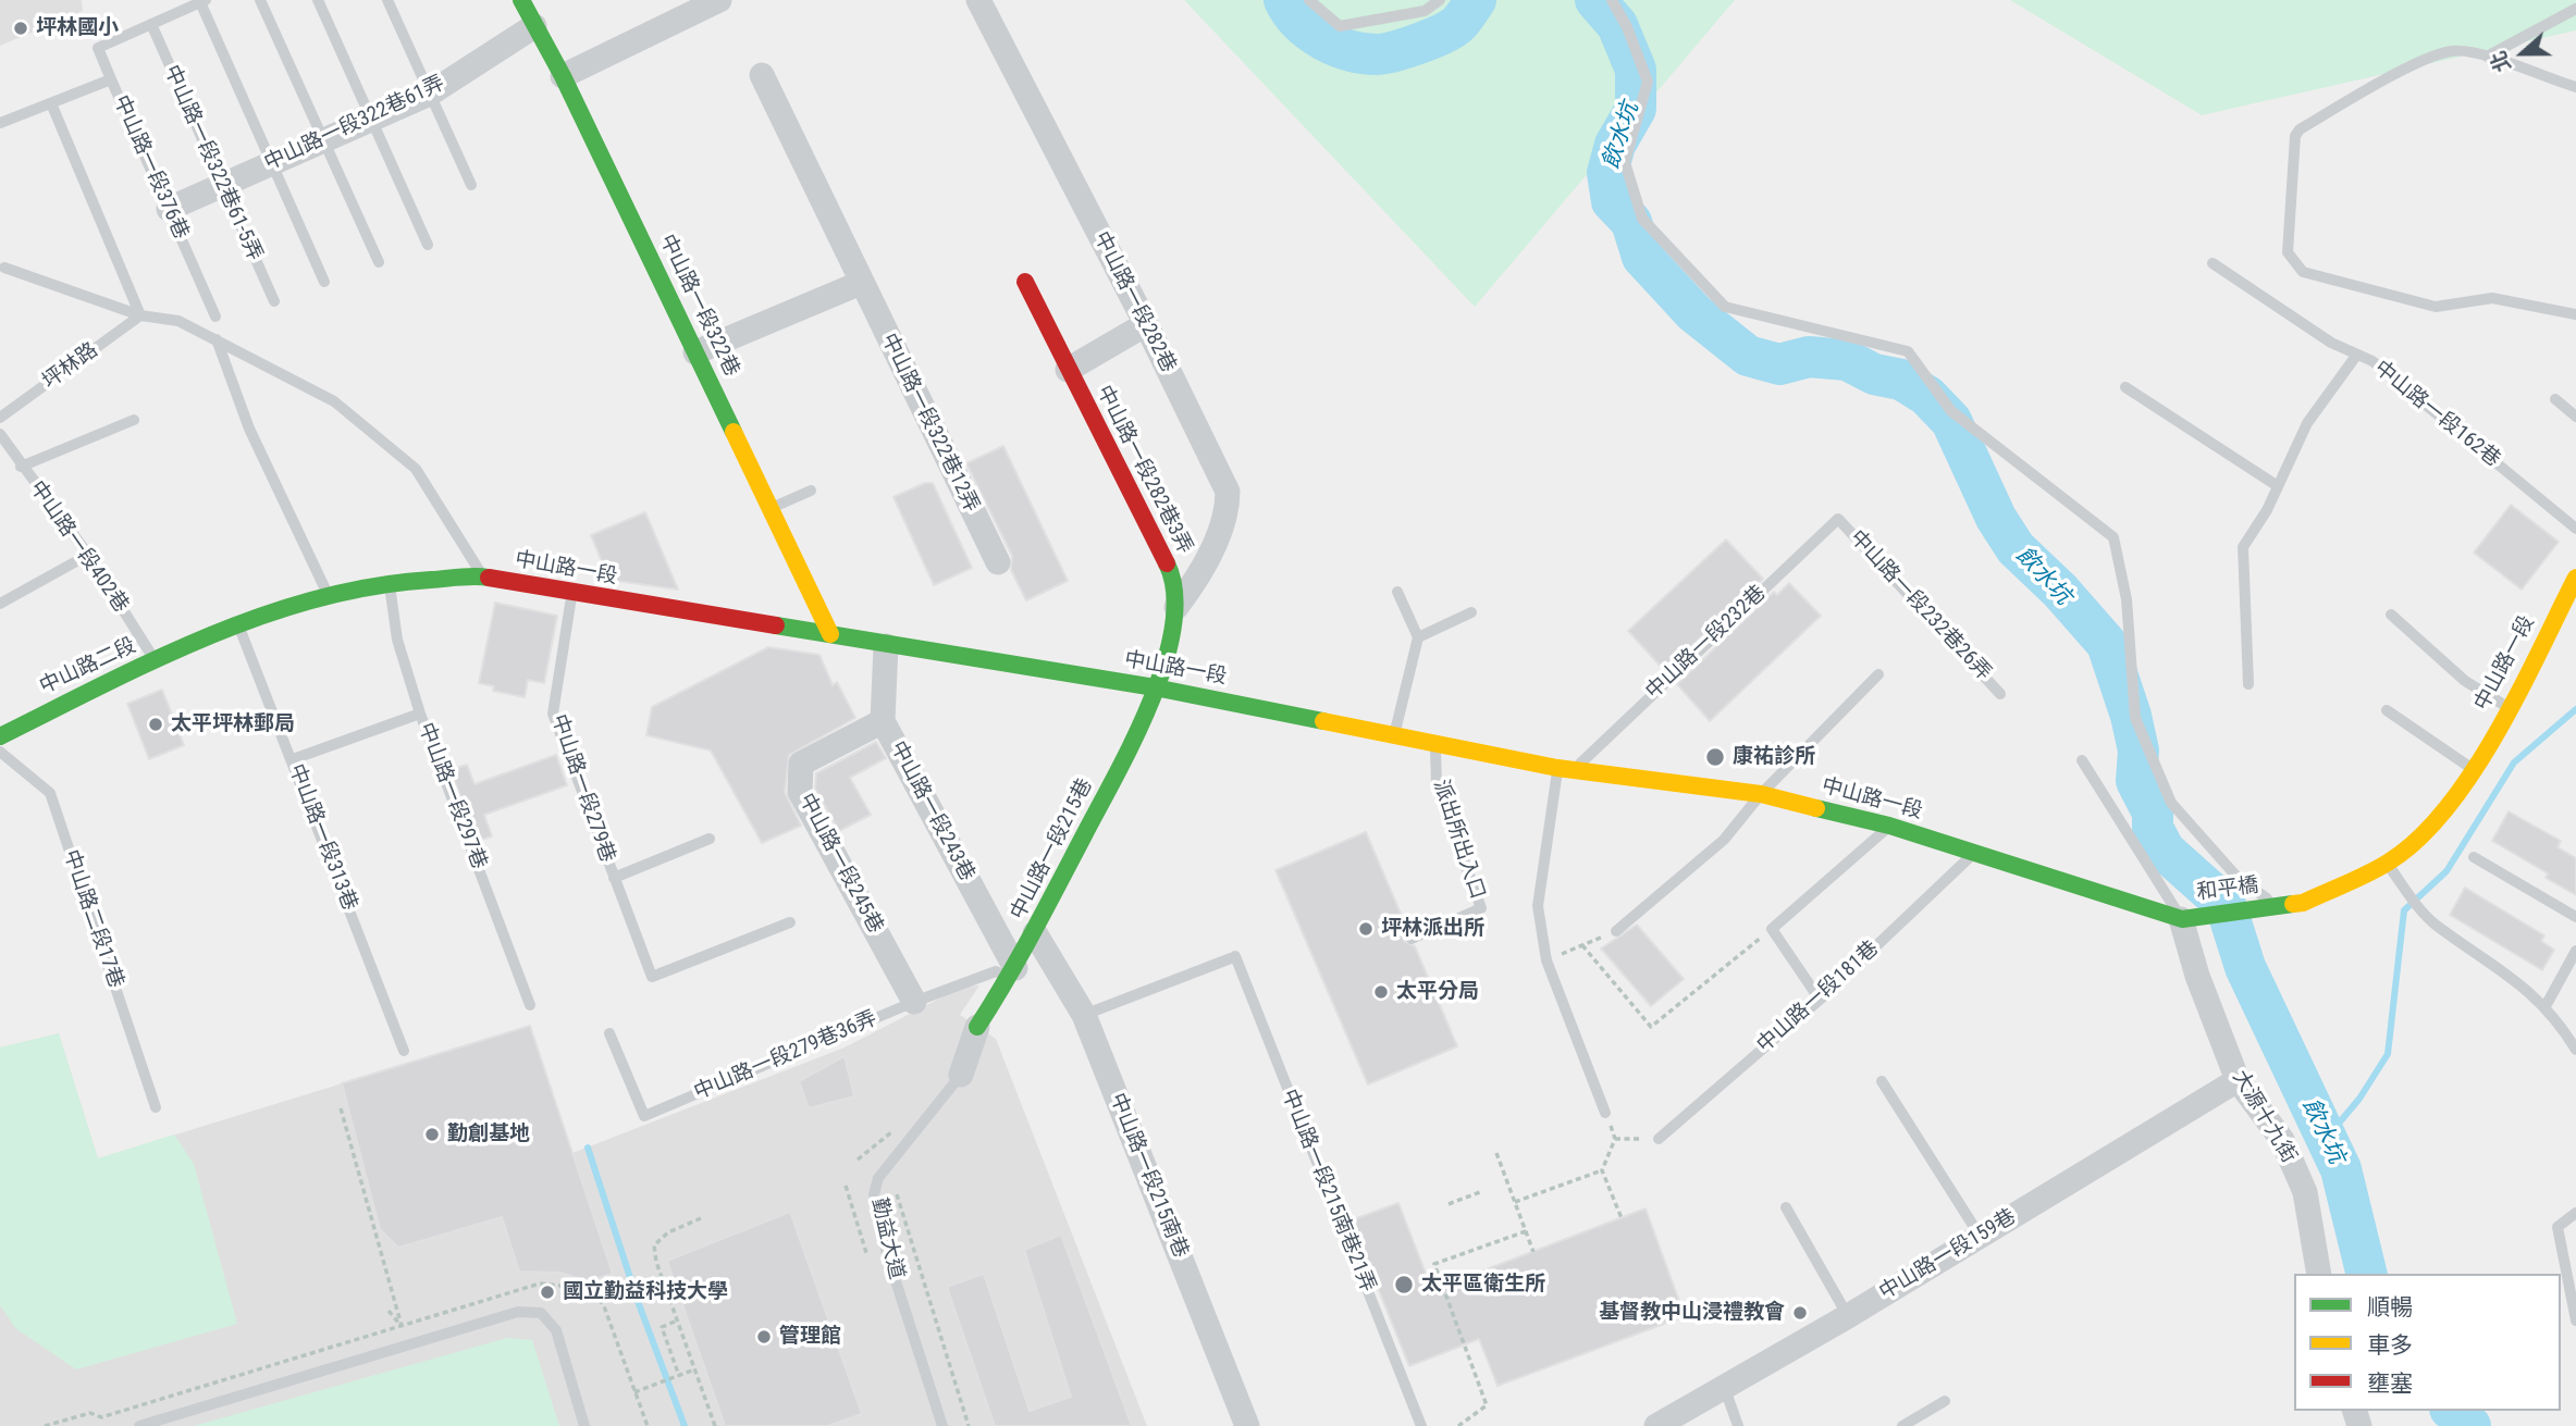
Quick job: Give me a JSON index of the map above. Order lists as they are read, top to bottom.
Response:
{
  "streets": {
    "main road": [
      "中山路一段322巷",
      "中山路一段282巷3弄",
      "中山路一段",
      "中山路二段",
      "中山路一段215巷",
      "和平橋"
    ],
    "street": [
      "中山路一段322巷61弄",
      "中山路一段282巷",
      "中山路一段322巷12弄",
      "中山路一段243巷",
      "中山路一段245巷",
      "大源十九街",
      "中山路一段215南巷",
      "中山路一段159巷"
    ],
    "lane": [
      "中山路一段322巷61-5弄",
      "中山路一段376巷",
      "坪林路",
      "中山路一段162巷",
      "中山路一段402巷",
      "中山路一段232巷26弄",
      "中山路一段232巷",
      "中山路一段279巷",
      "中山路一段297巷",
      "中山路一段313巷",
      "派出所出入口",
      "中山路二段17巷",
      "中山路一段181巷",
      "中山路一段279巷36弄",
      "中山路一段215南巷21弄",
      "勤益大道"
    ]
  },
  "crossings": [
    ["中山路一段322巷61弄", "中山路一段322巷61-5弄"],
    ["中山路一段322巷61弄", "中山路一段376巷"],
    ["中山路一段322巷61弄", "中山路一段322巷"],
    ["中山路一段282巷", "中山路一段282巷3弄"],
    ["中山路一段322巷", "中山路一段"],
    ["中山路一段282巷3弄", "中山路一段"],
    ["中山路一段282巷3弄", "中山路一段215巷"],
    ["中山路一段402巷", "中山路一段"],
    ["中山路一段402巷", "中山路二段"],
    ["中山路一段", "中山路一段232巷"],
    ["中山路一段", "中山路二段"],
    ["中山路一段", "中山路一段279巷"],
    ["中山路一段", "中山路一段297巷"],
    ["中山路一段", "中山路一段243巷"],
    ["中山路一段", "中山路一段313巷"],
    ["中山路一段", "派出所出入口"],
    ["中山路一段", "中山路一段215巷"],
    ["中山路一段", "和平橋"],
    ["中山路一段", "中山路一段181巷"],
    ["中山路一段", "大源十九街"],
    ["中山路一段232巷26弄", "中山路一段232巷"],
    ["中山路一段243巷", "中山路一段215巷"],
    ["中山路一段243巷", "中山路一段245巷"],
    ["中山路一段243巷", "中山路一段279巷36弄"],
    ["中山路一段215巷", "中山路一段279巷36弄"],
    ["中山路一段215巷", "中山路一段215南巷"],
    ["中山路一段245巷", "中山路一段279巷36弄"],
    ["和平橋", "大源十九街"],
    ["大源十九街", "中山路一段159巷"],
    ["中山路一段215南巷", "中山路一段215南巷21弄"]
  ],
  "water": ["飲水坑"],
  "places": [
    "坪林國小",
    "太平坪林郵局",
    "康祐診所",
    "坪林派出所",
    "太平分局",
    "勤創基地",
    "太平區衛生所",
    "國立勤益科技大學",
    "基督教中山浸禮教會",
    "管理館"
  ],
  "legend": ["順暢", "車多", "壅塞"],
  "north": "left"
}
